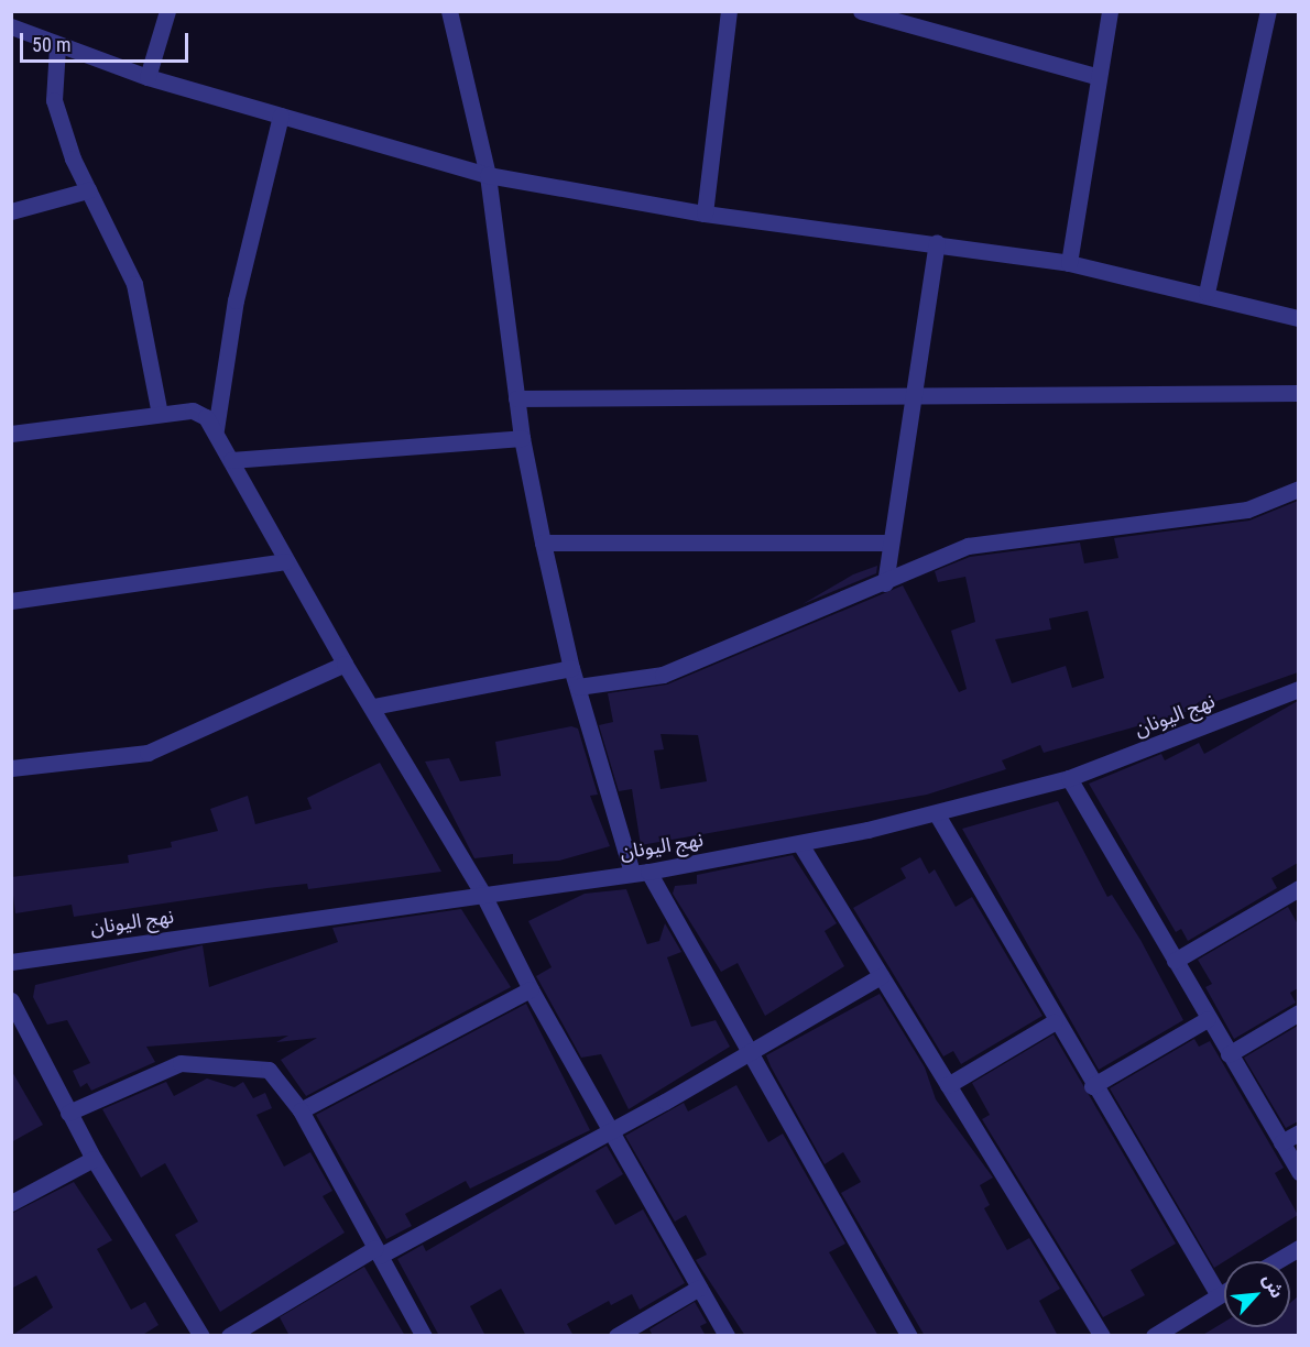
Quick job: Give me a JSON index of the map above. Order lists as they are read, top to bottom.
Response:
{
  "streets": {
    "street": ["نهج اليونان"]
  },
  "scale_bar": "50 m",
  "north": "top right"
}
